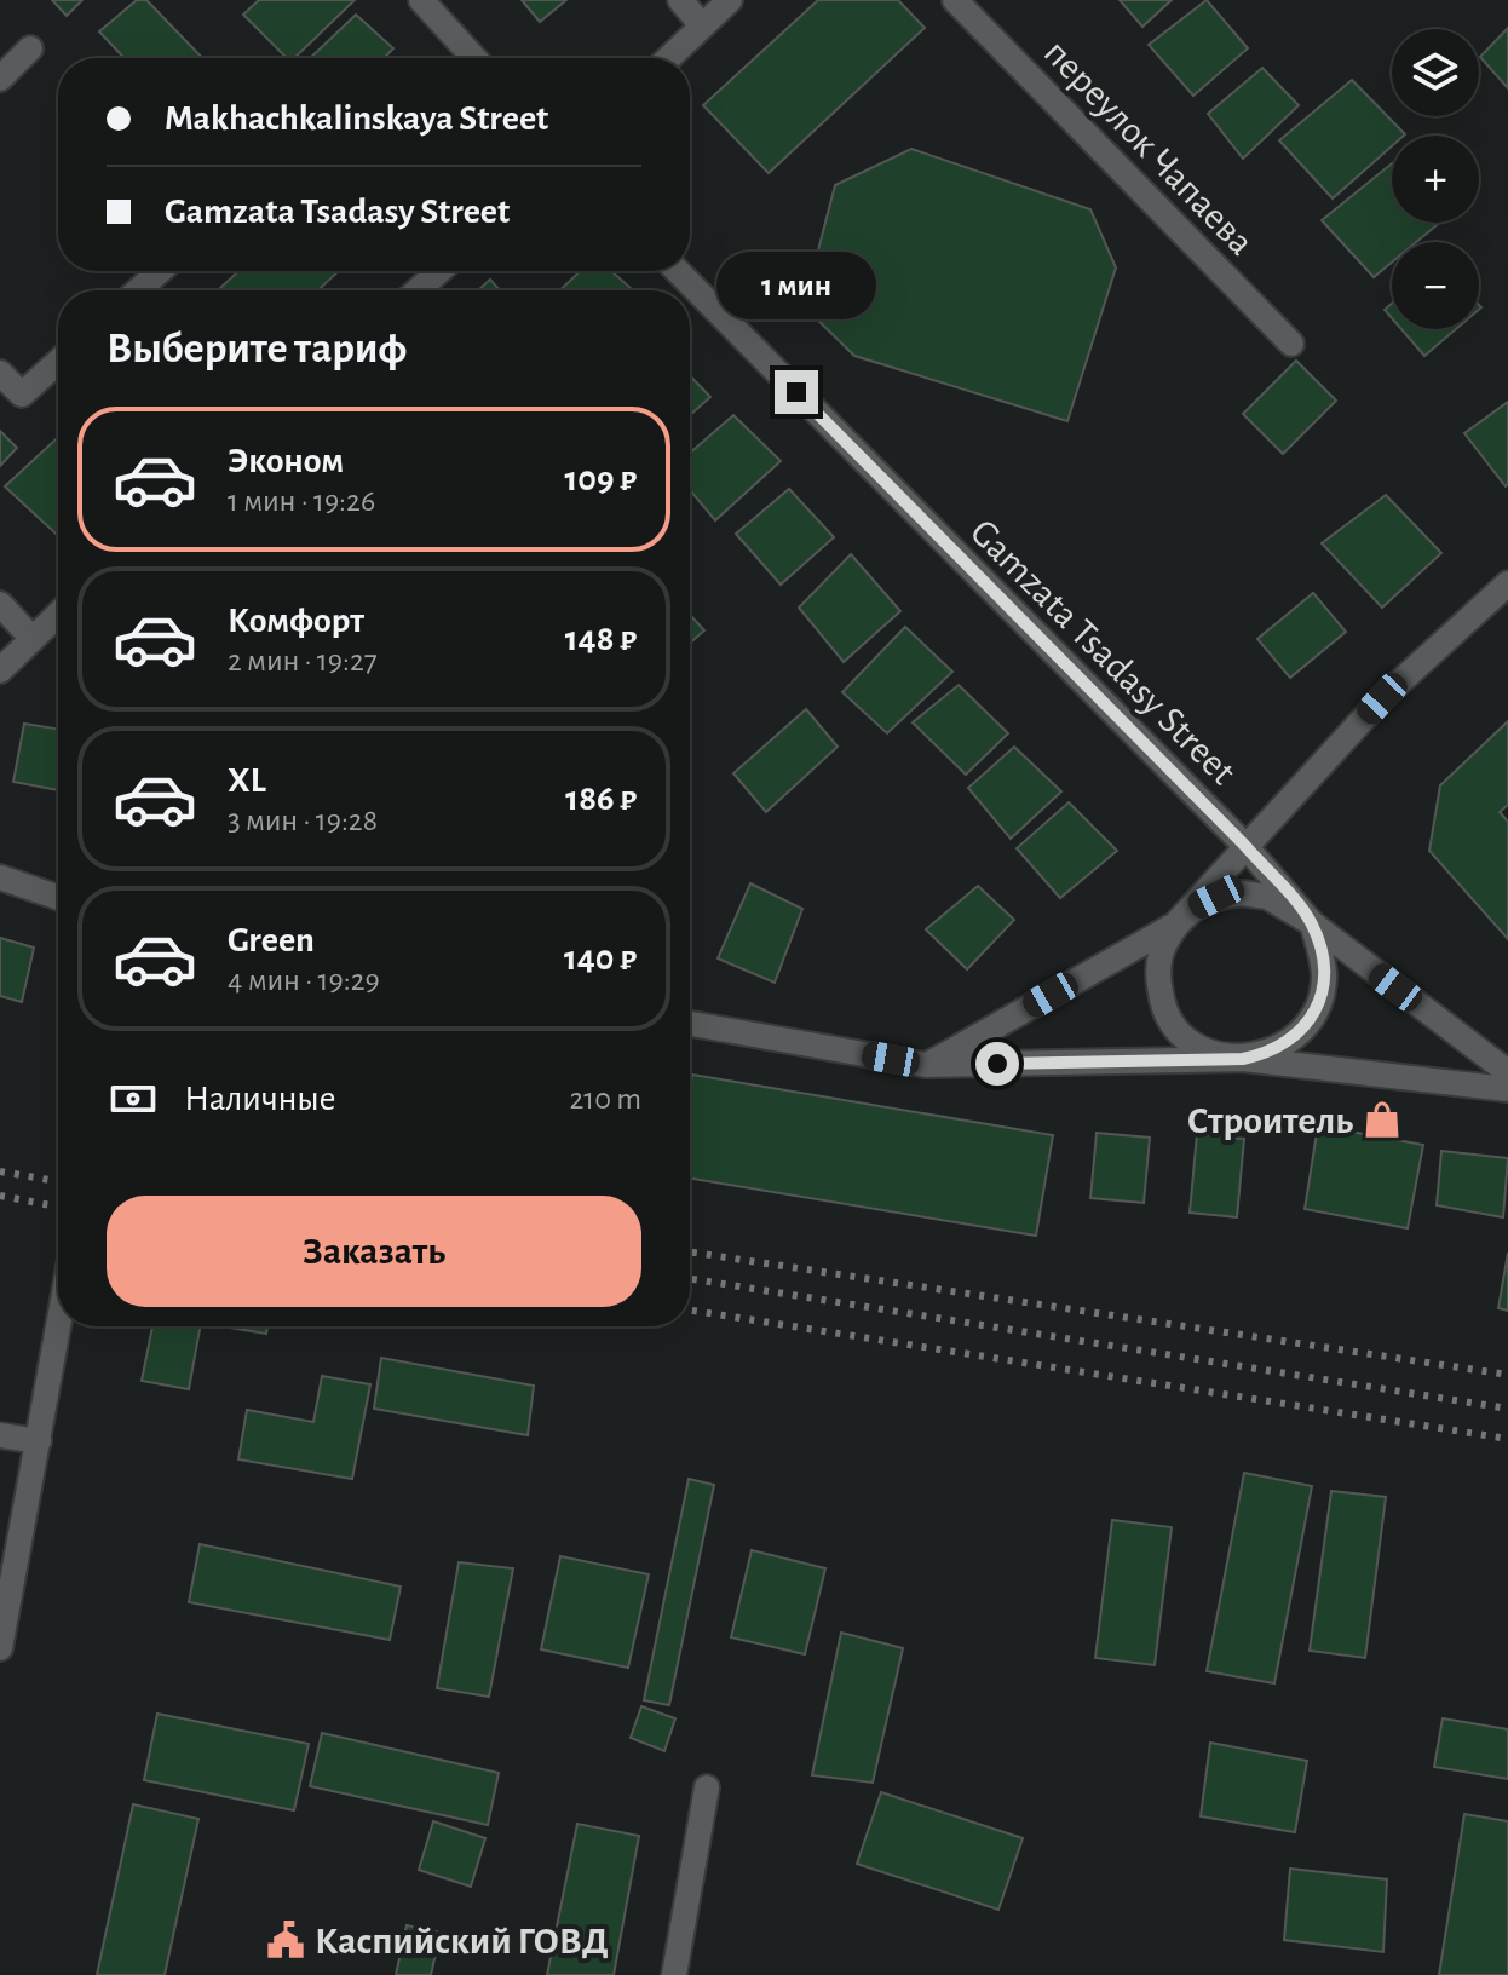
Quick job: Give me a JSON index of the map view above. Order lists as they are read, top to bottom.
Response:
{
  "streets": {
    "street": ["переулок Чапаева", "Gamzata Tsadasy Street"]
  },
  "places": {
    "shop": ["Строитель"],
    "public building": ["Каспийский ГОВД"]
  },
  "page": {
    "map_buttons": ["+", "−"],
    "banner": ["Makhachkalinskaya Street", "Gamzata Tsadasy Street"],
    "bubble": "1 мин",
    "heading": "Выберите тариф",
    "list": [
      {
        "name": "Эконом",
        "note": "1 мин · 19:26",
        "value": "109 ₽"
      },
      {
        "name": "Комфорт",
        "note": "2 мин · 19:27",
        "value": "148 ₽"
      },
      {
        "name": "XL",
        "note": "3 мин · 19:28",
        "value": "186 ₽"
      },
      {
        "name": "Green",
        "note": "4 мин · 19:29",
        "value": "140 ₽"
      }
    ],
    "pay": ["Наличные", "210 m"],
    "buttons": "Заказать"
  }
}
